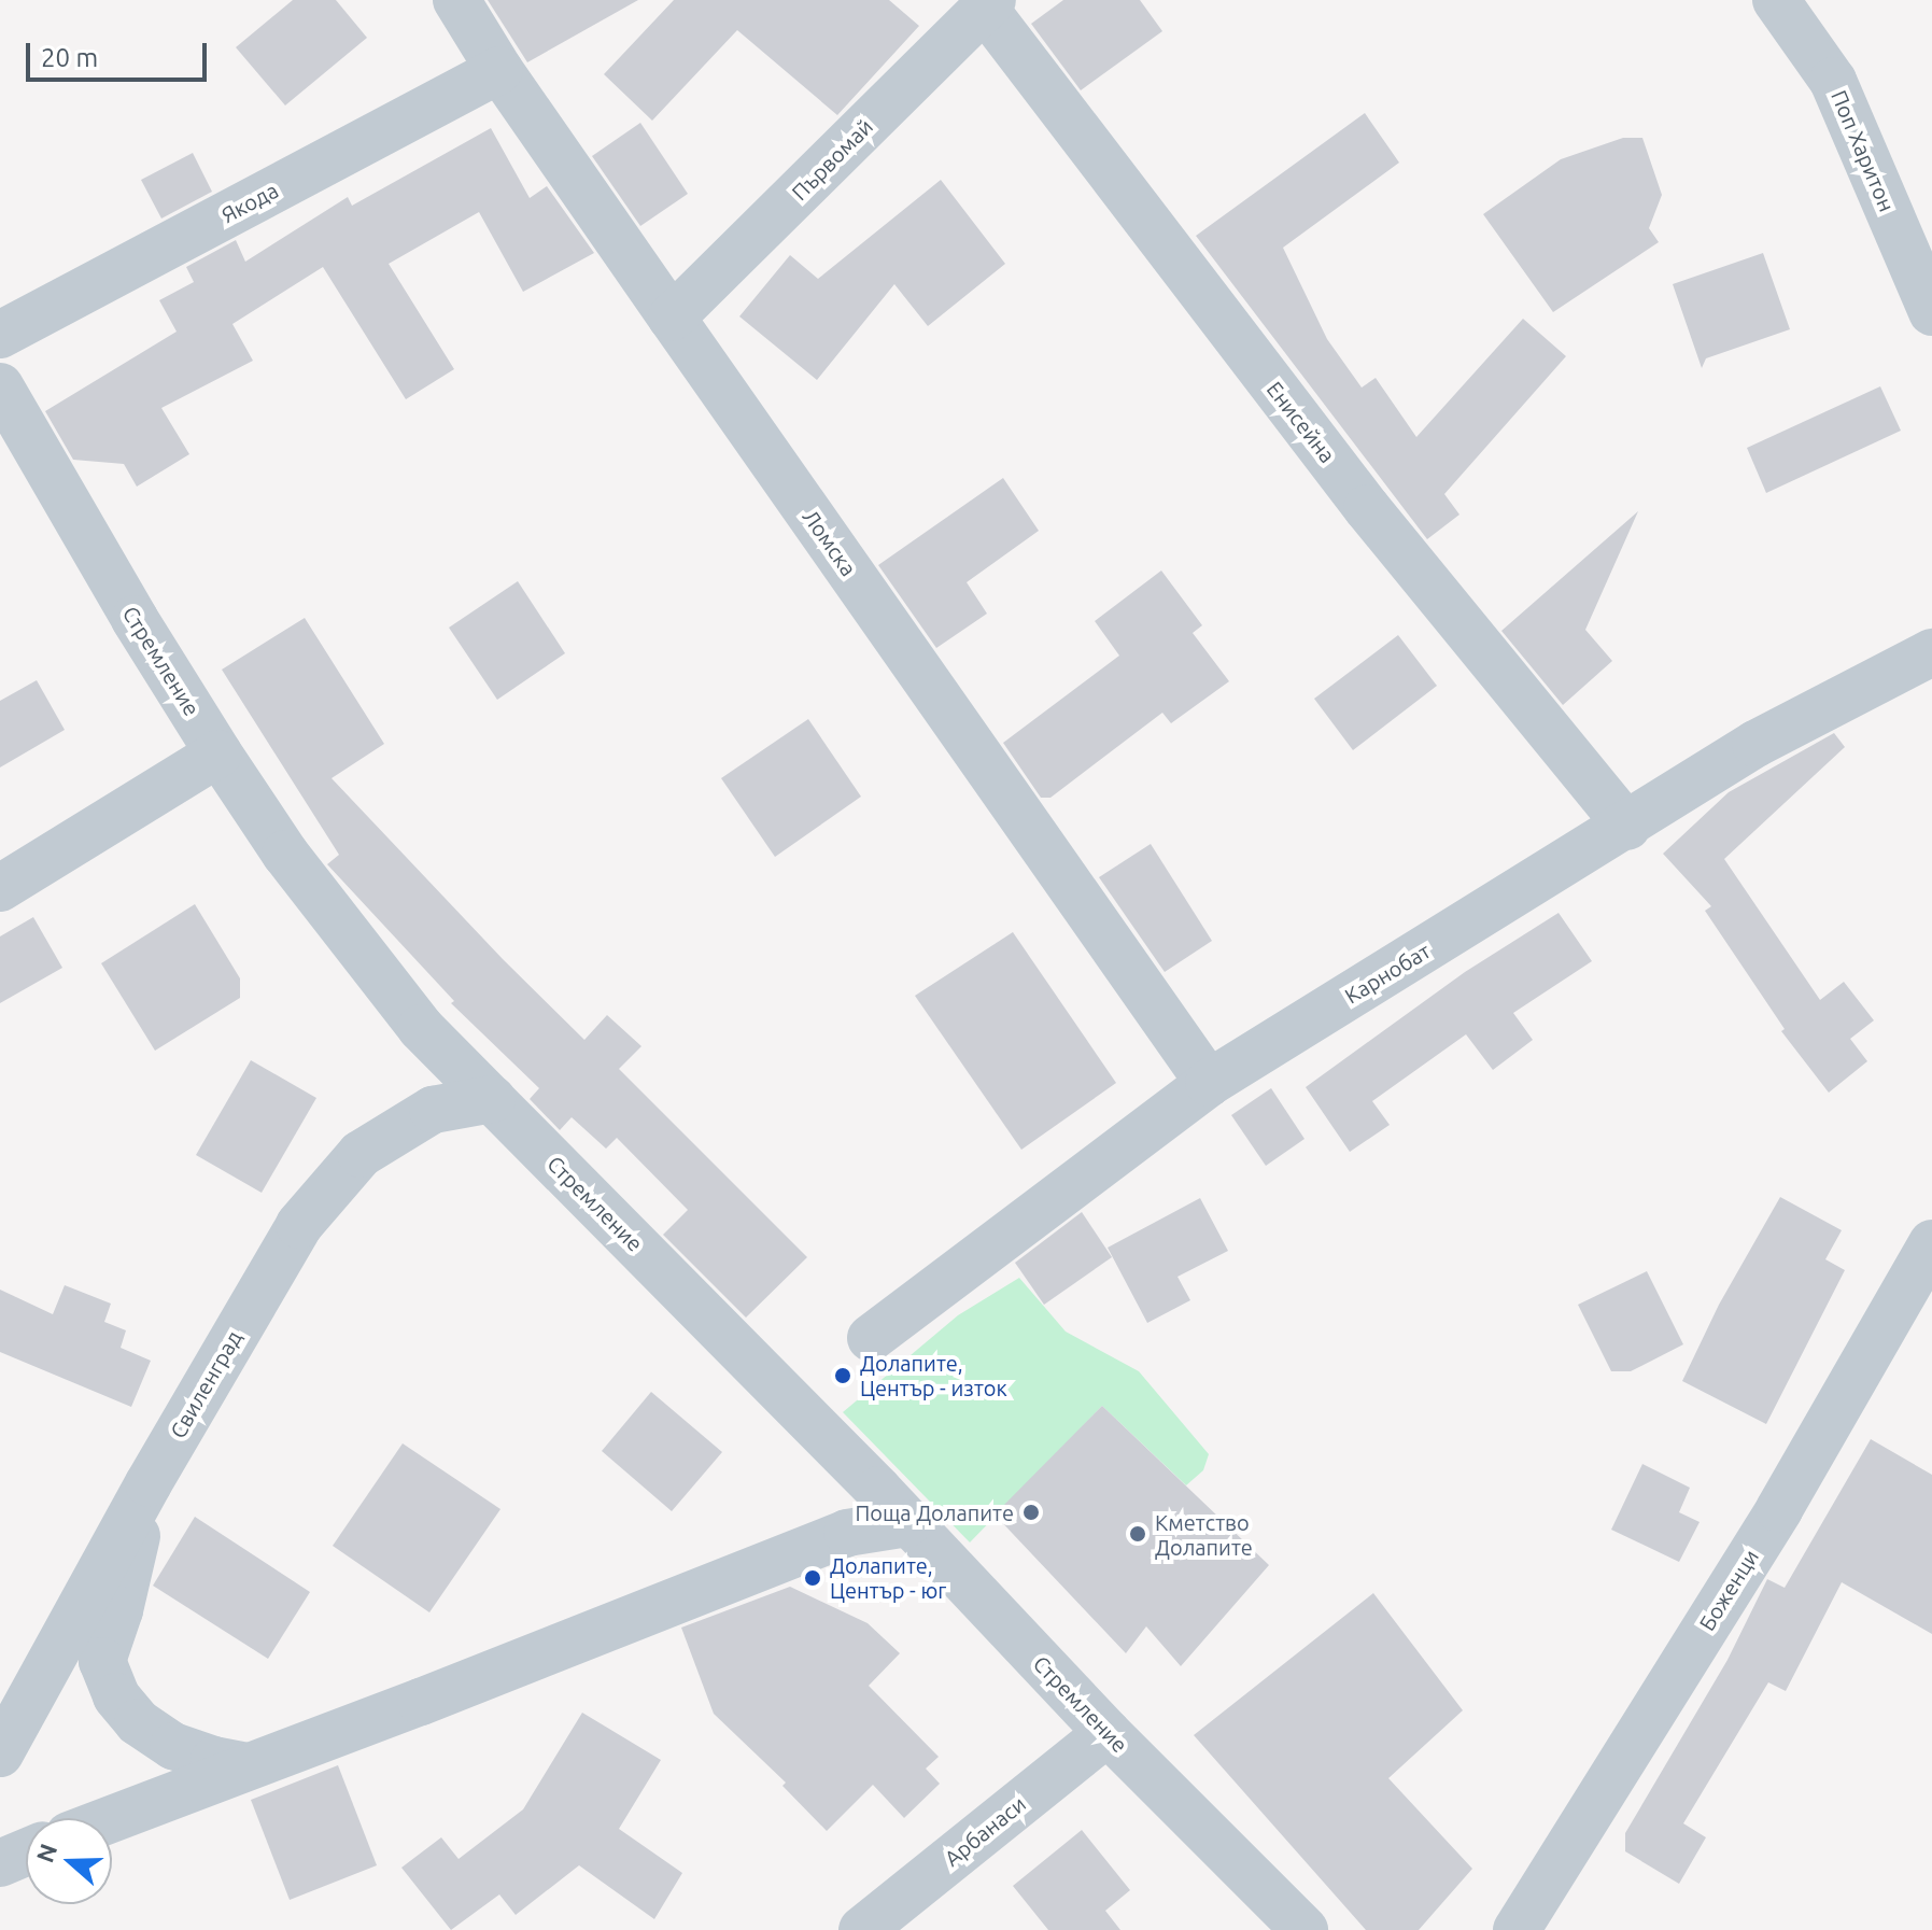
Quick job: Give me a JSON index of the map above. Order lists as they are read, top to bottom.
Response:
{
  "streets": {
    "street": [
      "Поп Харитон",
      "Първомай",
      "Якода",
      "Енисейна",
      "Ломска",
      "Стремление",
      "Карнобат",
      "Свиленград",
      "Боженци",
      "Арбанаси"
    ]
  },
  "crossings": [
    ["Първомай", "Енисейна"],
    ["Първомай", "Ломска"],
    ["Якода", "Ломска"],
    ["Енисейна", "Карнобат"],
    ["Ломска", "Карнобат"],
    ["Стремление", "Свиленград"],
    ["Стремление", "Арбанаси"]
  ],
  "places": [
    "Долапите, Център - изток",
    "Поща Долапите",
    "Кметство Долапите",
    "Долапите, Център - юг"
  ],
  "scale_bar": "20 m",
  "north": "left"
}
